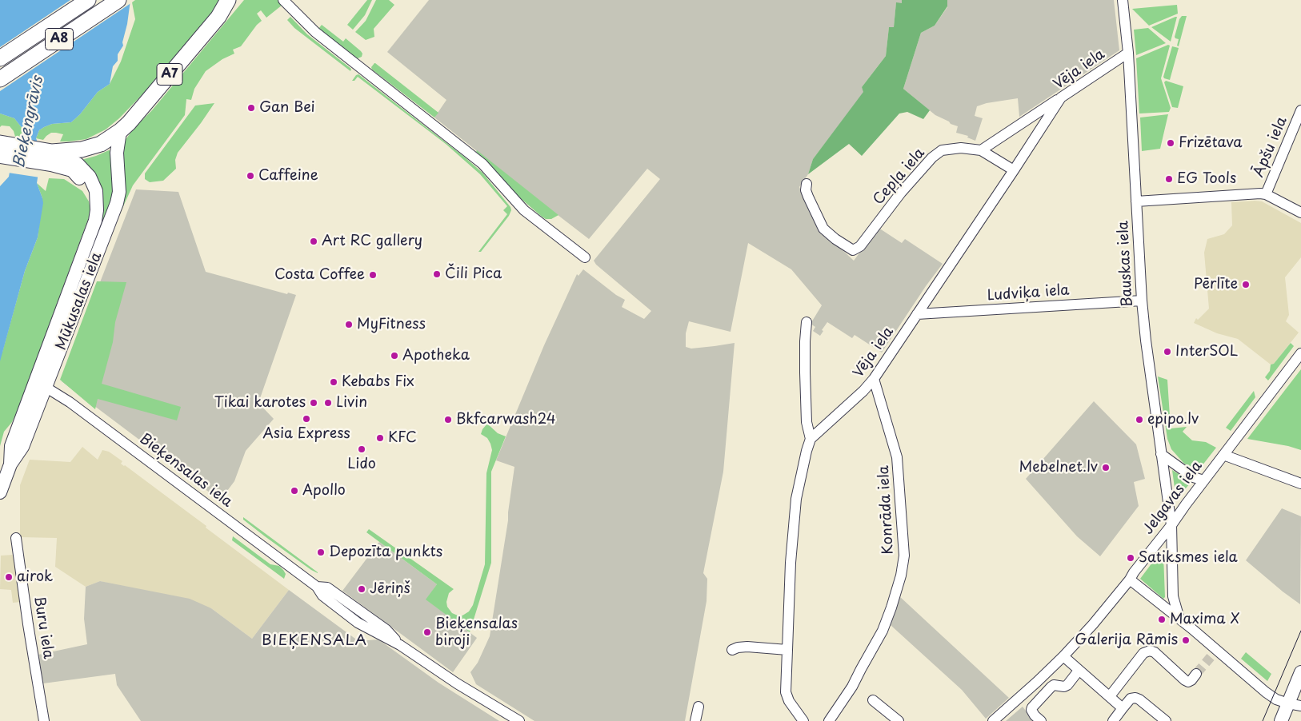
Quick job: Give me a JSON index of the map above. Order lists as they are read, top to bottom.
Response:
{
  "streets": {
    "highway": ["A8", "A7", "Mūkusalas iela"],
    "street": [
      "Vēja iela",
      "Āpšu iela",
      "Cepļa iela",
      "Bauskas iela",
      "Ludviķa iela",
      "Bieķensalas iela",
      "Jelgavas iela",
      "Konrāda iela",
      "Buru iela"
    ]
  },
  "crossings": [
    ["Vēja iela", "Cepļa iela"],
    ["Vēja iela", "Bauskas iela"],
    ["Vēja iela", "Ludviķa iela"],
    ["Vēja iela", "Konrāda iela"],
    ["Bauskas iela", "Ludviķa iela"],
    ["Bauskas iela", "Jelgavas iela"],
    ["Mūkusalas iela", "Bieķensalas iela"]
  ],
  "districts": ["BIEĶENSALA"],
  "water": ["Bieķengrāvis"],
  "places": [
    "Gan Bei",
    "Frizētava",
    "Caffeine",
    "EG Tools",
    "Art RC gallery",
    "Čili Pica",
    "Costa Coffee",
    "Pērlīte",
    "MyFitness",
    "InterSOL",
    "Apotheka",
    "Kebabs Fix",
    "Tikai karotes",
    "Livin",
    "Asia Express",
    "Bkfcarwash24",
    "epipo.lv",
    "KFC",
    "Lido",
    "Mebelnet.lv",
    "Apollo",
    "Depozīta punkts",
    "Satiksmes iela",
    "airok",
    "Jēriņš",
    "Maxima X",
    "Bieķensalas biroji",
    "Galerija Rāmis"
  ]
}
